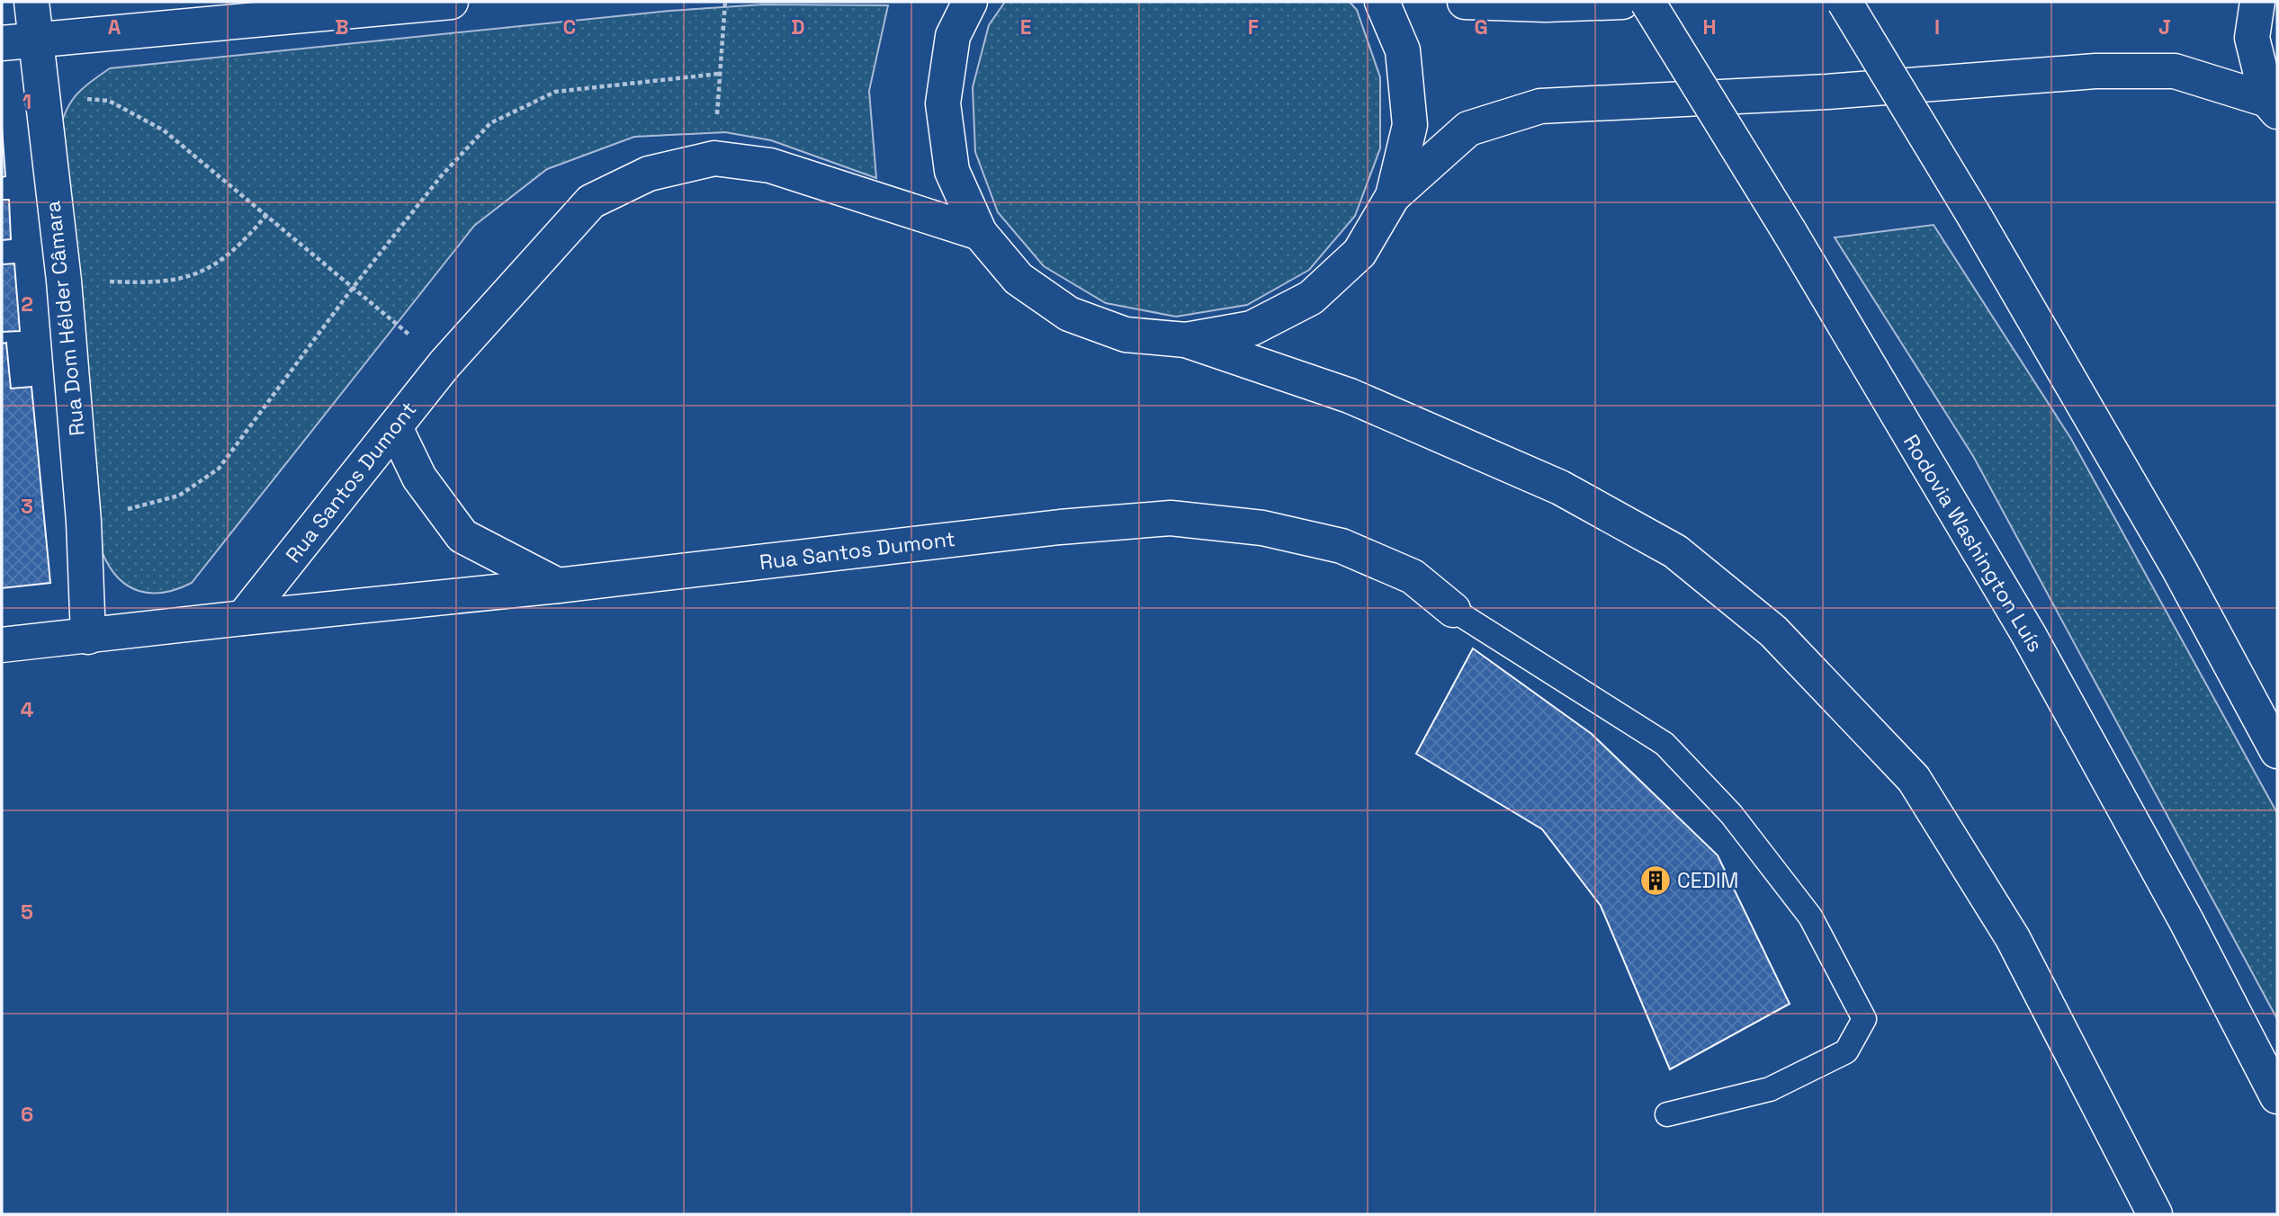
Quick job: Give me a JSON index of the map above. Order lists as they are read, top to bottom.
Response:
{
  "streets": {
    "main road": ["Rua Dom Hélder Câmara", "Rua Santos Dumont", "Rodovia Washington Luís"]
  },
  "crossings": [
    ["Rua Dom Hélder Câmara", "Rua Santos Dumont"]
  ],
  "places": {
    "building": ["CEDIM"]
  },
  "grid": {
    "columns": [
      "A",
      "B",
      "C",
      "D",
      "E",
      "F",
      "G",
      "H",
      "I",
      "J"
    ],
    "rows": [
      "1",
      "2",
      "3",
      "4",
      "5",
      "6"
    ]
  }
}
